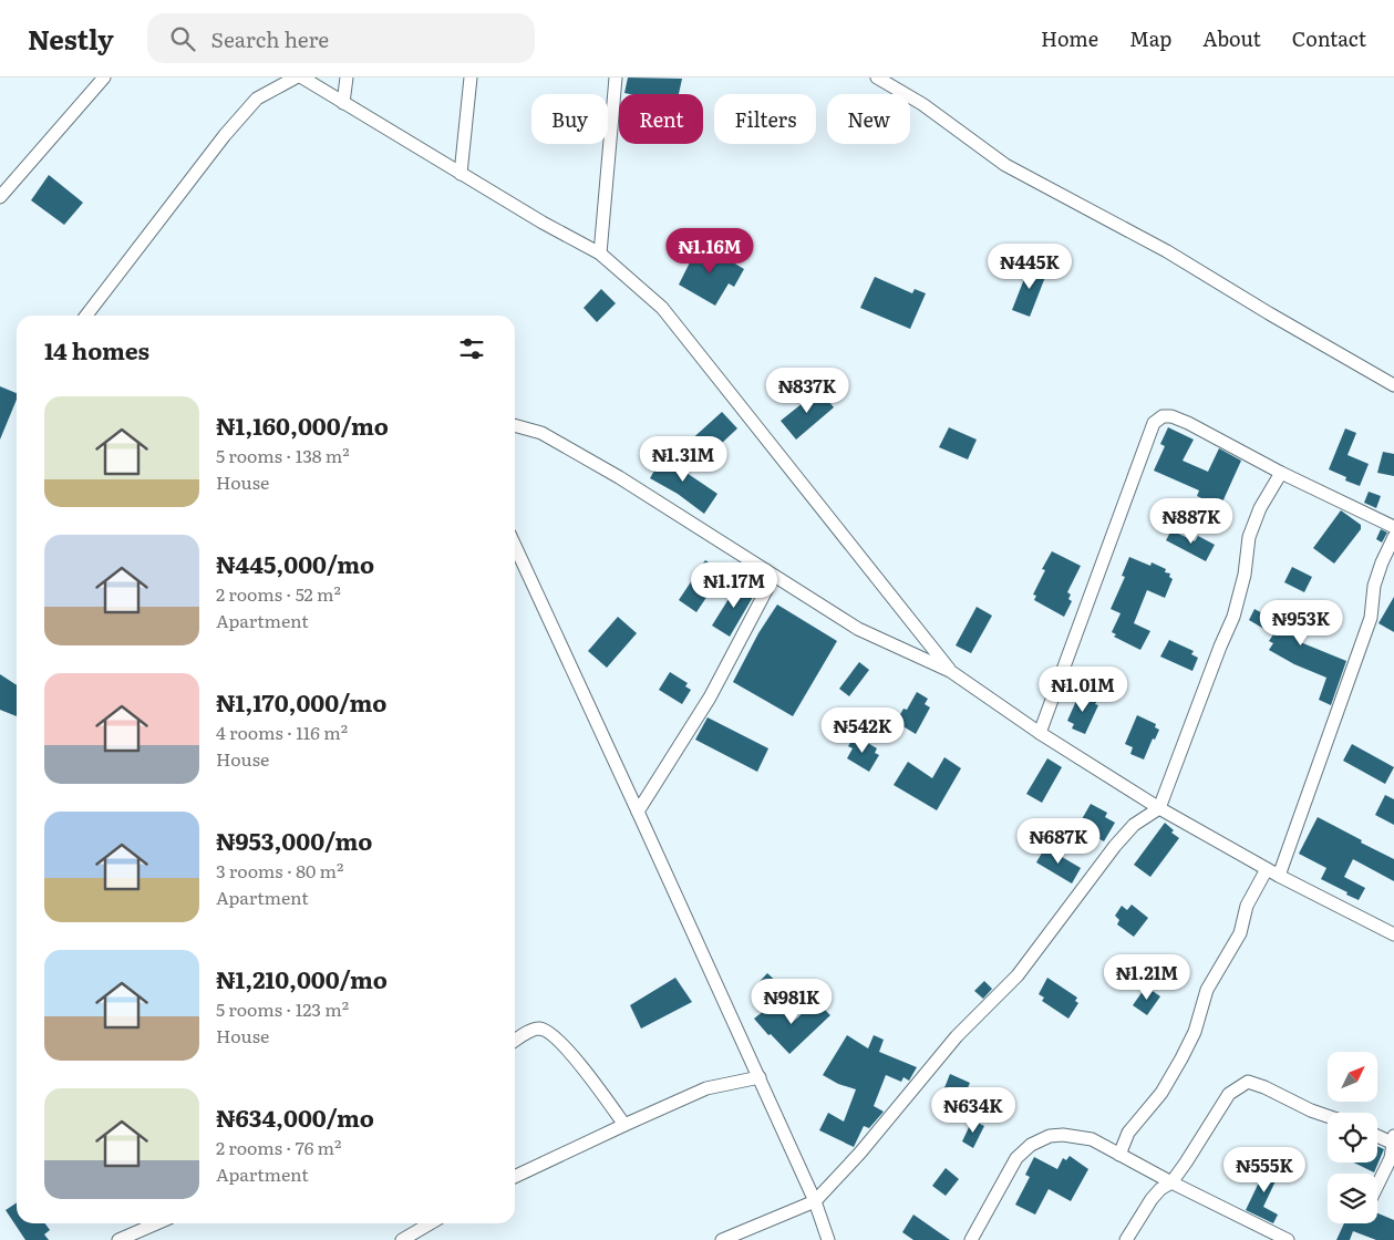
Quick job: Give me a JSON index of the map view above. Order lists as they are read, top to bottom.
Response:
{
  "north": "top right",
  "page": {
    "header": "Nestly",
    "search": "Search here",
    "nav": [
      "Home",
      "Map",
      "About",
      "Contact"
    ],
    "chip": [
      "Buy",
      "Rent",
      "Filters",
      "New"
    ],
    "price": [
      "₦1.16M",
      "₦445K",
      "₦837K",
      "₦1.31M",
      "₦887K",
      "₦1.17M",
      "₦953K",
      "₦1.01M",
      "₦542K",
      "₦687K",
      "₦1.21M",
      "₦981K",
      "₦634K",
      "₦555K"
    ],
    "heading": "14 homes",
    "list": [
      {
        "name": "₦1,160,000/mo",
        "note": "5 rooms · 138 m² · House"
      },
      {
        "name": "₦445,000/mo",
        "note": "2 rooms · 52 m² · Apartment"
      },
      {
        "name": "₦1,170,000/mo",
        "note": "4 rooms · 116 m² · House"
      },
      {
        "name": "₦953,000/mo",
        "note": "3 rooms · 80 m² · Apartment"
      },
      {
        "name": "₦1,210,000/mo",
        "note": "5 rooms · 123 m² · House"
      },
      {
        "name": "₦634,000/mo",
        "note": "2 rooms · 76 m² · Apartment"
      }
    ]
  }
}
